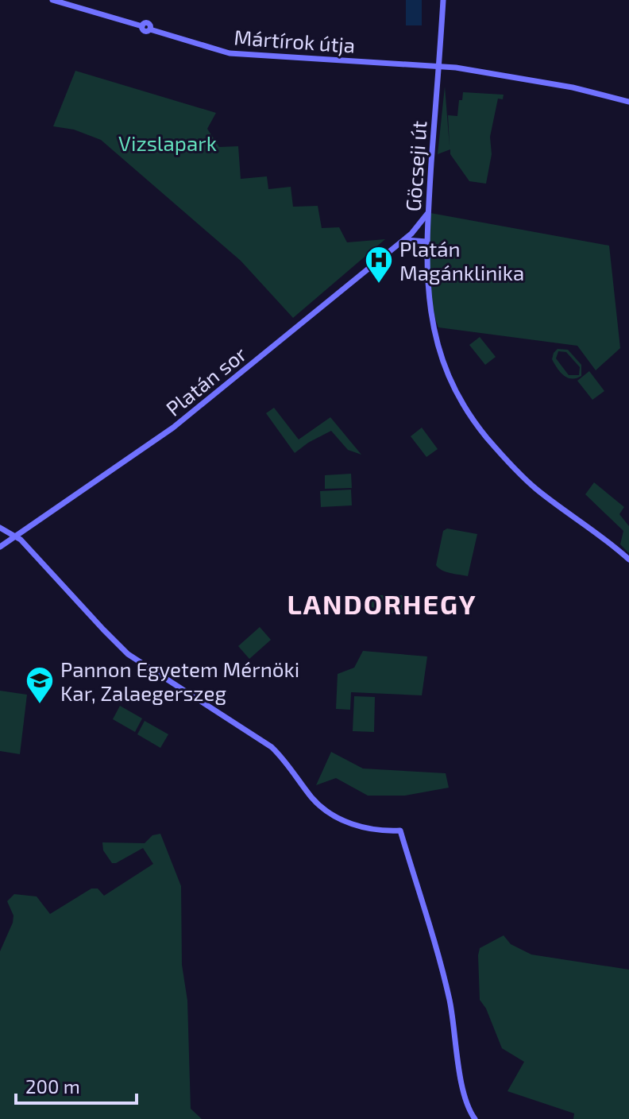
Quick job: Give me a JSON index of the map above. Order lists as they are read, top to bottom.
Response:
{
  "streets": {
    "street": ["Mártírok útja", "Göcseji út", "Platán sor"]
  },
  "crossings": [
    ["Mártírok útja", "Göcseji út"],
    ["Göcseji út", "Platán sor"]
  ],
  "districts": ["LANDORHEGY"],
  "parks": ["Vizslapark"],
  "places": {
    "hospital": ["Platán Magánklinika"],
    "school or university": ["Pannon Egyetem Mérnöki Kar, Zalaegerszeg"]
  },
  "scale_bar": "200 m"
}
